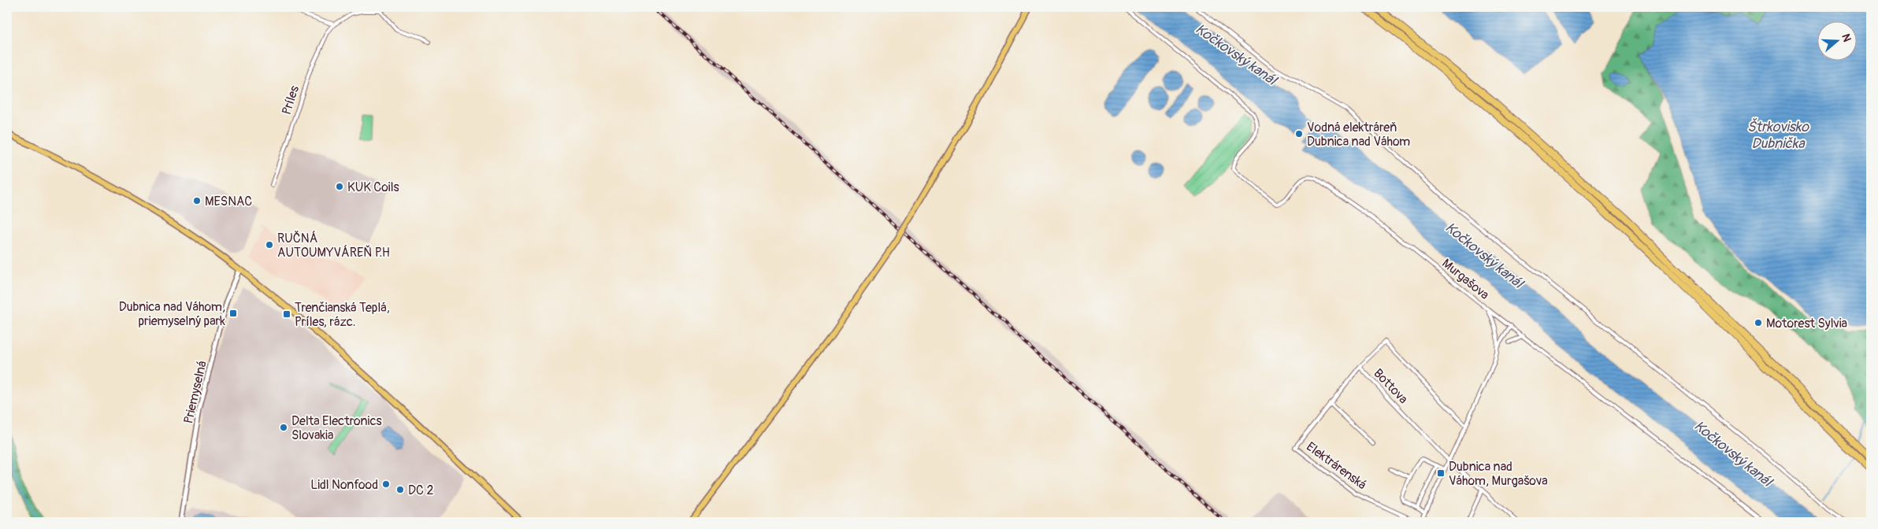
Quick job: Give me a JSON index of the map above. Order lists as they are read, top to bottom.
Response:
{
  "streets": {
    "street": [
      "Príles",
      "Murgašova",
      "Bottova",
      "Priemyselná",
      "Elektrárenská"
    ]
  },
  "crossings": [
    ["Murgašova", "Bottova"],
    ["Murgašova", "Elektrárenská"],
    ["Bottova", "Elektrárenská"]
  ],
  "water": ["Kočkovský kanál", "Štrkovisko Dubnička"],
  "places": {
    "other": [
      "Vodná elektráreň Dubnica nad Váhom",
      "KUK Coils",
      "MESNAC",
      "RUČNÁ AUTOUMYVÁREŇ P.H",
      "Motorest Sylvia",
      "Delta Electronics Slovakia",
      "Lidl Nonfood",
      "DC 2"
    ],
    "transit": ["Dubnica nad Váhom, priemyselný park", "Trenčianská Teplá, Príles, rázc.", "Dubnica nad Váhom, Murgašova"]
  },
  "north": "right"
}
